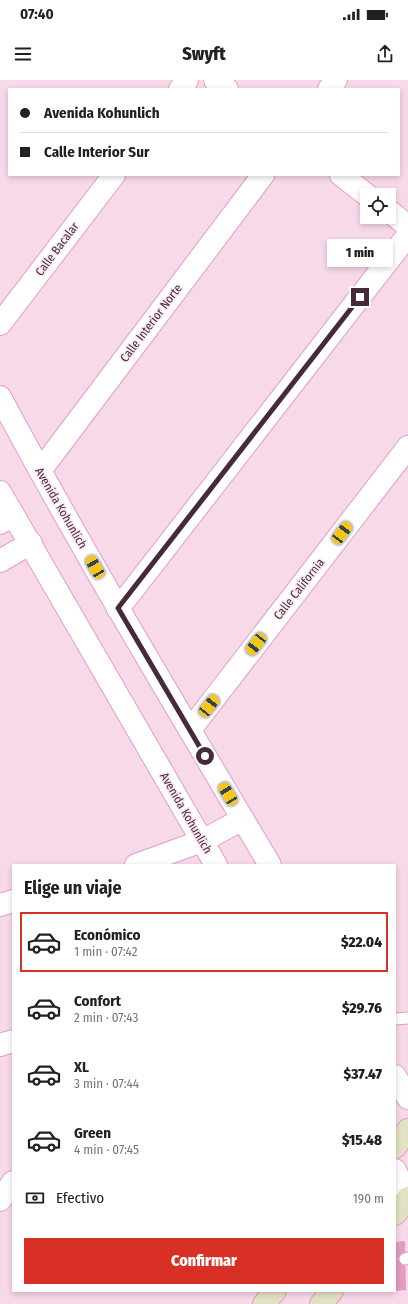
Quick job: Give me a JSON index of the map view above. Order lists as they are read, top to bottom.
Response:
{
  "streets": {
    "street": [
      "Calle Bacalar",
      "Calle Interior Norte",
      "Avenida Kohunlich",
      "Calle California"
    ]
  },
  "crossings": [
    ["Calle Interior Norte", "Avenida Kohunlich"],
    ["Avenida Kohunlich", "Calle California"]
  ],
  "page": {
    "status": "07:40",
    "header": "Swyft",
    "banner": ["Avenida Kohunlich", "Calle Interior Sur"],
    "bubble": "1 min",
    "heading": "Elige un viaje",
    "list": [
      {
        "name": "Económico",
        "note": "1 min · 07:42",
        "value": "$22.04"
      },
      {
        "name": "Confort",
        "note": "2 min · 07:43",
        "value": "$29.76"
      },
      {
        "name": "XL",
        "note": "3 min · 07:44",
        "value": "$37.47"
      },
      {
        "name": "Green",
        "note": "4 min · 07:45",
        "value": "$15.48"
      }
    ],
    "pay": ["Efectivo", "190 m"],
    "buttons": "Confirmar"
  }
}
